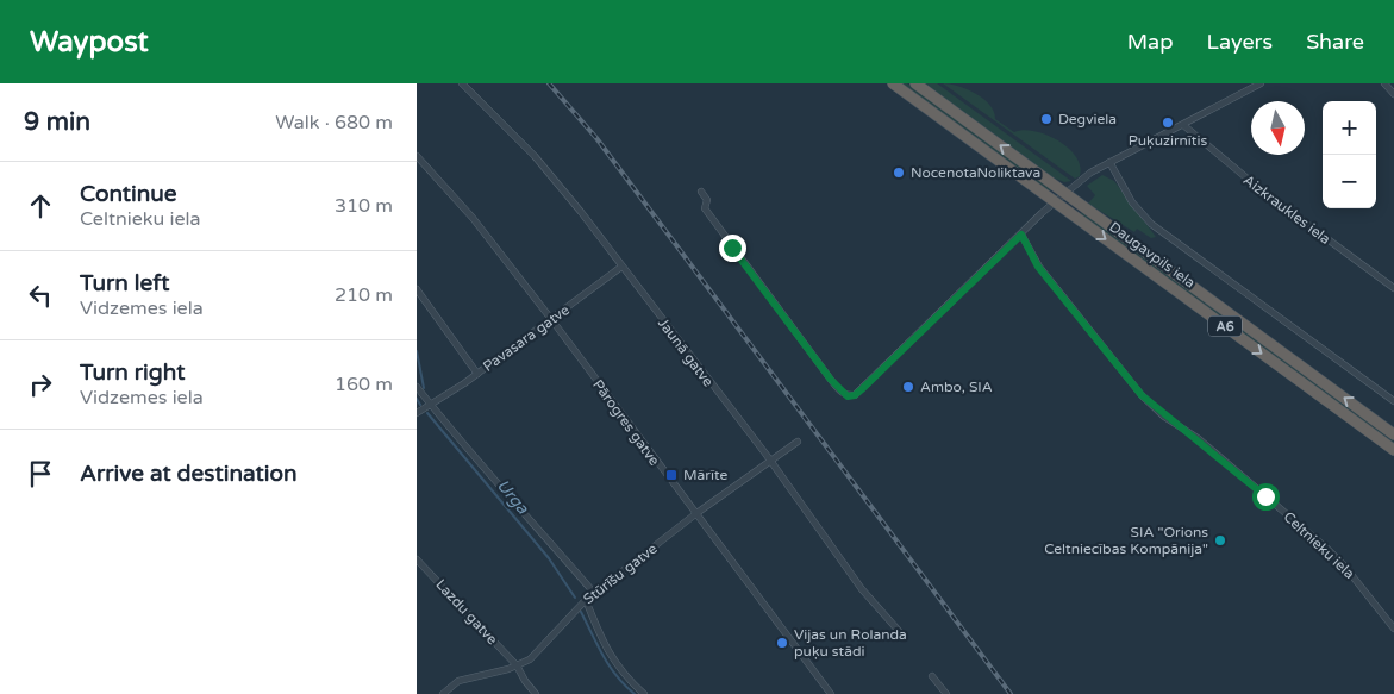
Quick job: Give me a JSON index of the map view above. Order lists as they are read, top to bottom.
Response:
{
  "streets": {
    "highway": ["Daugavpils iela", "A6"],
    "street": [
      "Aizkraukles iela",
      "Pavasara gatve",
      "Jaunā gatve",
      "Pārogres gatve",
      "Celtnieku iela",
      "Stūrīšu gatve",
      "Lazdu gatve"
    ]
  },
  "crossings": [
    ["Pavasara gatve", "Jaunā gatve"],
    ["Pavasara gatve", "Pārogres gatve"],
    ["Jaunā gatve", "Stūrīšu gatve"],
    ["Pārogres gatve", "Stūrīšu gatve"],
    ["Stūrīšu gatve", "Lazdu gatve"]
  ],
  "water": ["Urga"],
  "places": {
    "other": [
      "Degviela",
      "Puķuzirnītis",
      "NocenotaNoliktava",
      "Ambo, SIA",
      "SIA \"Orions Celtniecības Kompānija\"",
      "Vijas un Rolanda puķu stādi"
    ],
    "transit": ["Mārīte"]
  },
  "north": "bottom",
  "page": {
    "header": "Waypost",
    "nav": ["Map", "Layers", "Share"],
    "heading": ["9 min", "Walk · 680 m"],
    "map_buttons": ["+", "−"],
    "list": [
      ["Continue", "Celtnieku iela", "310 m"],
      ["Turn left", "Vidzemes iela", "210 m"],
      ["Turn right", "Vidzemes iela", "160 m"],
      "Arrive at destination"
    ]
  }
}
